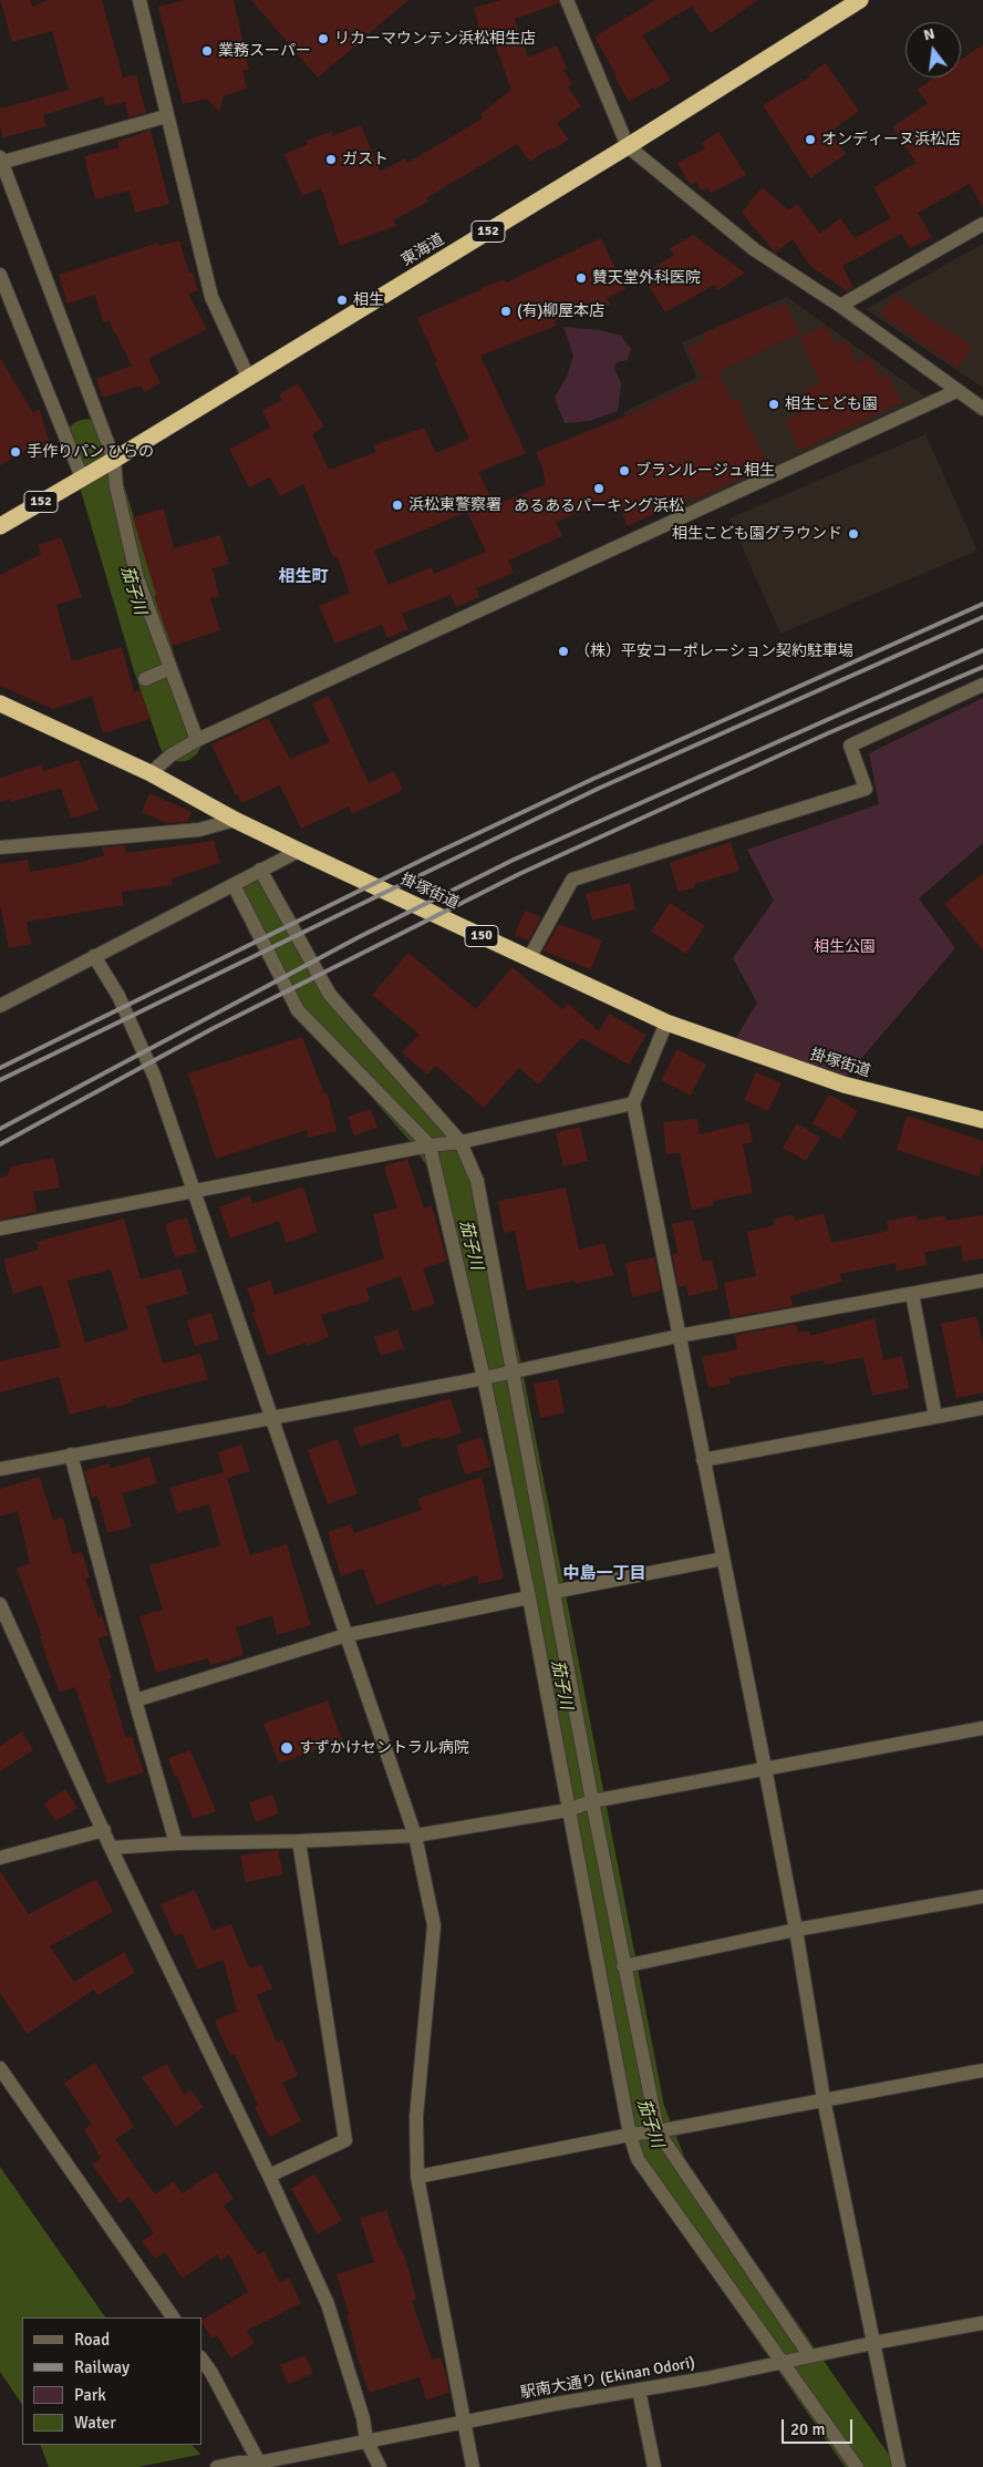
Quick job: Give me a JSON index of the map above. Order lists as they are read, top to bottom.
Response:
{
  "streets": {
    "highway": [
      "152",
      "東海道",
      "掛塚街道",
      "150"
    ],
    "street": ["駅南大通り (Ekinan Odori)"]
  },
  "districts": ["相生町", "中島一丁目"],
  "water": ["茄子川"],
  "parks": ["相生公園"],
  "places": [
    "リカーマウンテン浜松相生店",
    "業務スーパー",
    "オンディーヌ浜松店",
    "ガスト",
    "賛天堂外科医院",
    "相生",
    "(有)柳屋本店",
    "相生こども園",
    "手作りパン ひらの",
    "ブランルージュ相生",
    "あるあるパーキング浜松",
    "浜松東警察署",
    "相生こども園グラウンド",
    "（株）平安コーポレーション契約駐車場",
    "すずかけセントラル病院"
  ],
  "legend": [
    "Road",
    "Railway",
    "Park",
    "Water"
  ],
  "scale_bar": "20 m",
  "north": "top"
}
